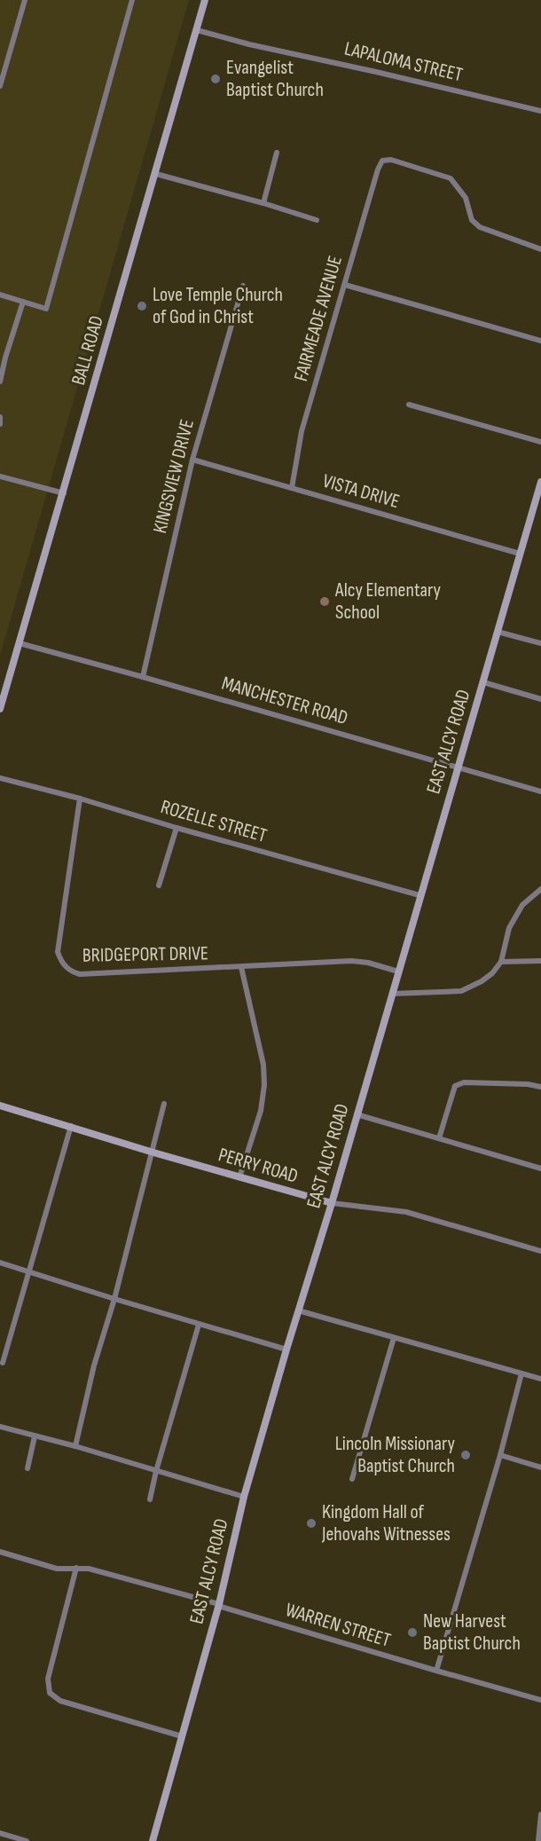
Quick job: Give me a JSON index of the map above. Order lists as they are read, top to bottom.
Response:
{
  "streets": {
    "street": [
      "LAPALOMA STREET",
      "FAIRMEADE AVENUE",
      "BALL ROAD",
      "KINGSVIEW DRIVE",
      "VISTA DRIVE",
      "MANCHESTER ROAD",
      "EAST ALCY ROAD",
      "ROZELLE STREET",
      "BRIDGEPORT DRIVE",
      "PERRY ROAD",
      "WARREN STREET"
    ]
  },
  "crossings": [
    ["LAPALOMA STREET", "BALL ROAD"],
    ["FAIRMEADE AVENUE", "VISTA DRIVE"],
    ["BALL ROAD", "MANCHESTER ROAD"],
    ["KINGSVIEW DRIVE", "VISTA DRIVE"],
    ["KINGSVIEW DRIVE", "MANCHESTER ROAD"],
    ["VISTA DRIVE", "EAST ALCY ROAD"],
    ["MANCHESTER ROAD", "EAST ALCY ROAD"],
    ["EAST ALCY ROAD", "ROZELLE STREET"],
    ["EAST ALCY ROAD", "BRIDGEPORT DRIVE"],
    ["EAST ALCY ROAD", "PERRY ROAD"],
    ["EAST ALCY ROAD", "WARREN STREET"],
    ["ROZELLE STREET", "BRIDGEPORT DRIVE"]
  ],
  "places": [
    "Evangelist Baptist Church",
    "Love Temple Church of God in Christ",
    "Alcy Elementary School",
    "Lincoln Missionary Baptist Church",
    "Kingdom Hall of Jehovahs Witnesses",
    "New Harvest Baptist Church"
  ]
}
